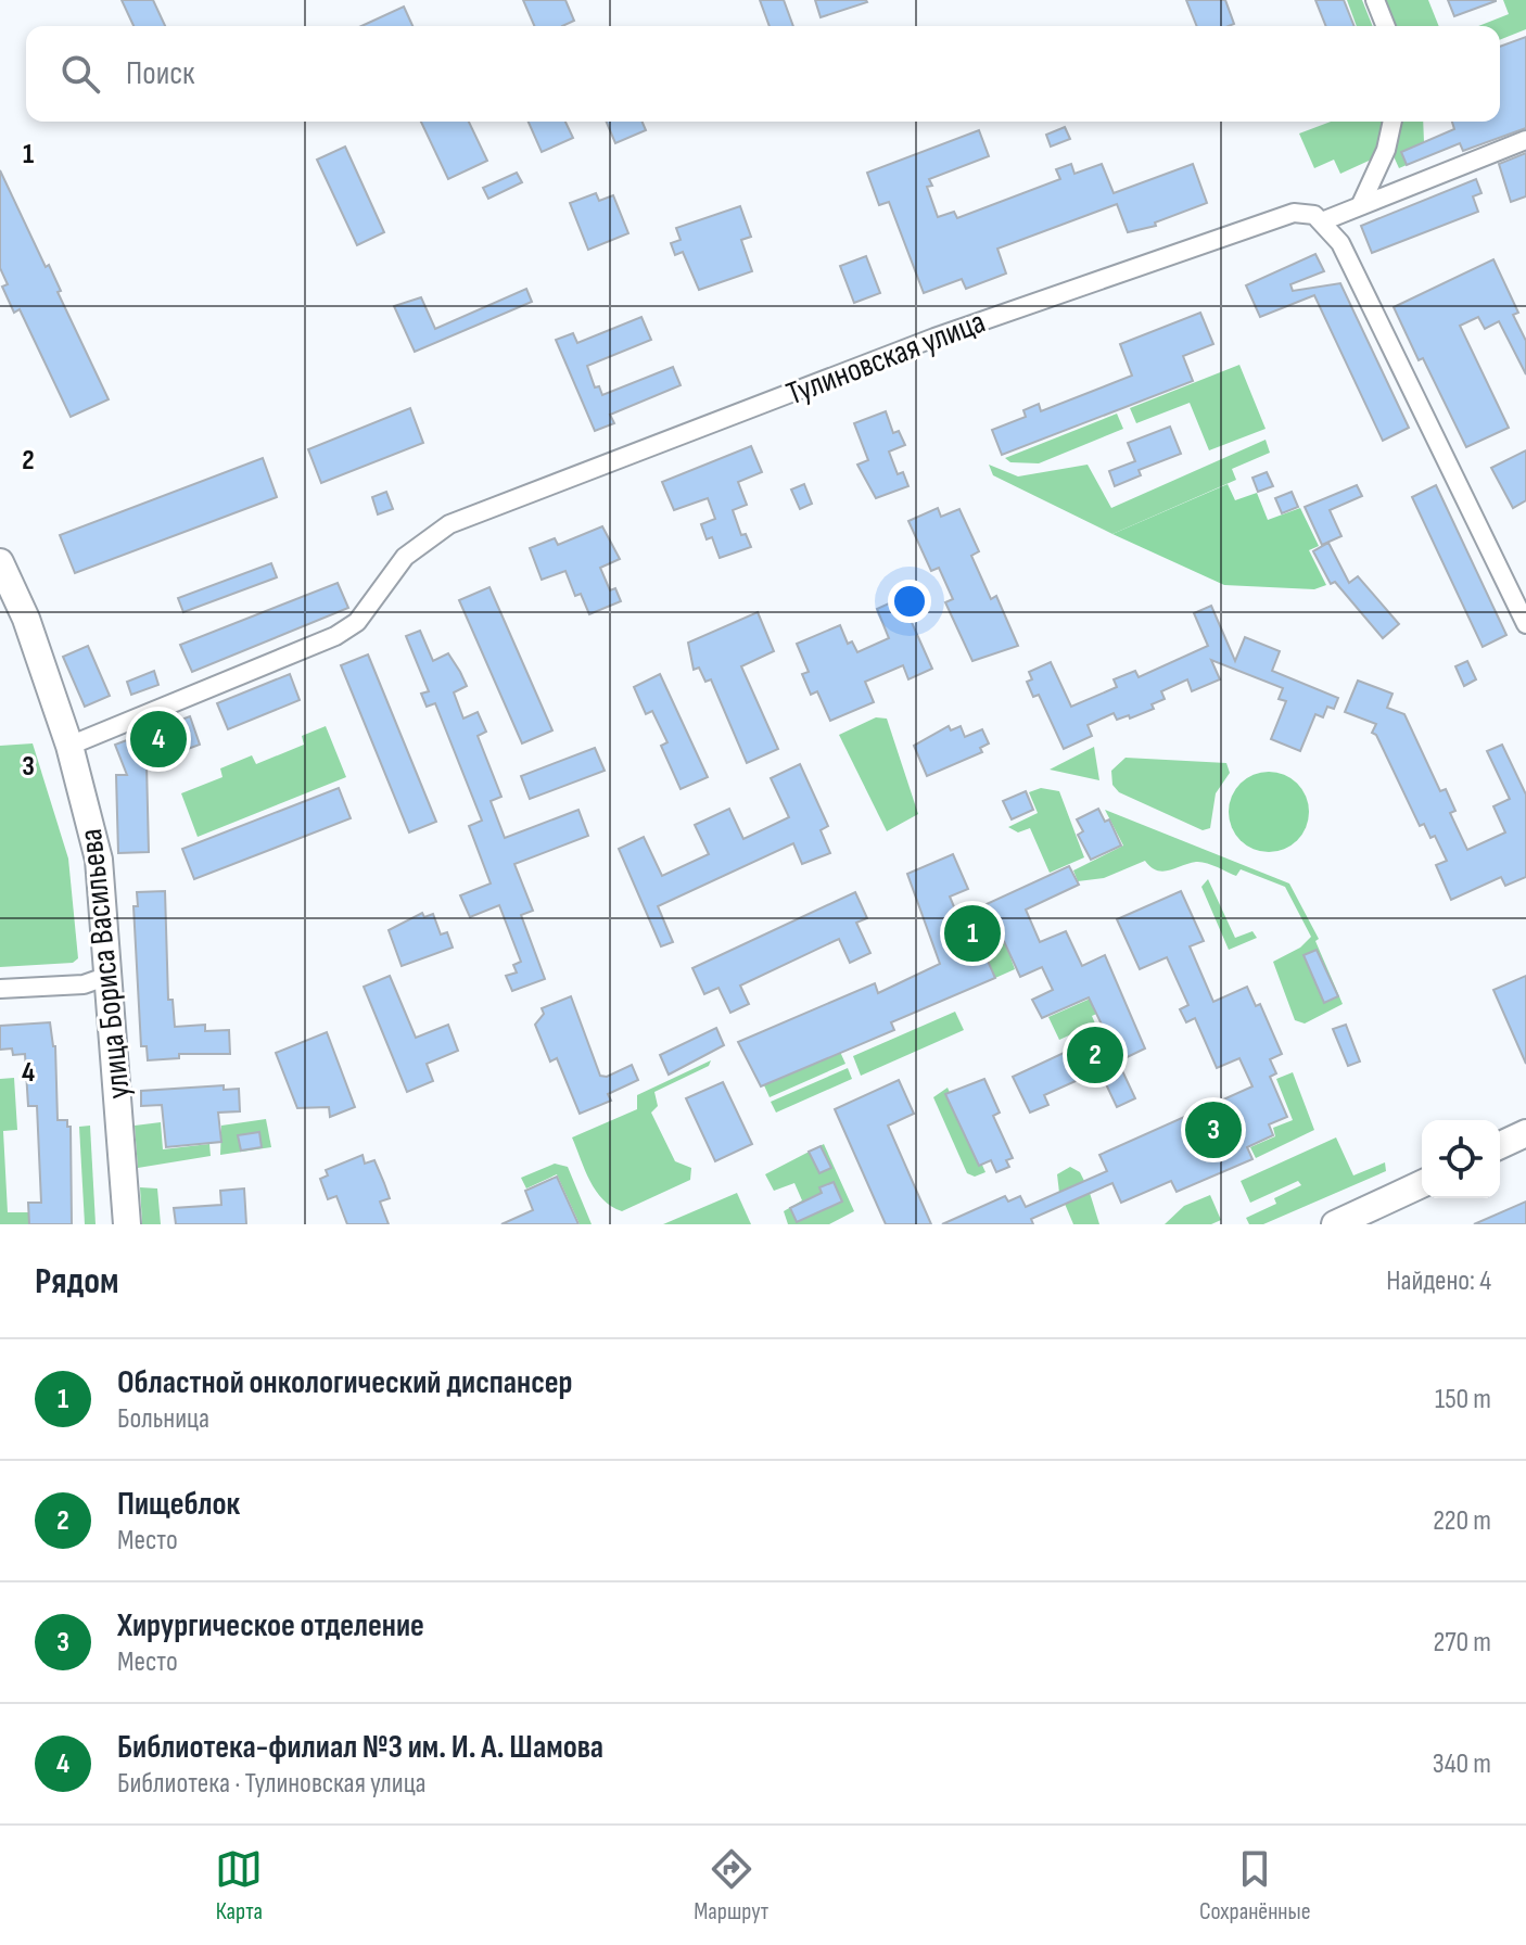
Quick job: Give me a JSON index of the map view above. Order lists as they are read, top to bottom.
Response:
{
  "streets": {
    "street": ["Тулиновская улица", "улица Бориса Васильева"]
  },
  "crossings": [
    ["Тулиновская улица", "улица Бориса Васильева"]
  ],
  "page": {
    "search": "Поиск",
    "pins": [
      "4",
      "1",
      "2",
      "3"
    ],
    "heading": ["Рядом", "Найдено: 4"],
    "list": [
      {
        "mark": "1",
        "name": "Областной онкологический диспансер",
        "note": "Больница",
        "value": "150 m"
      },
      {
        "mark": "2",
        "name": "Пищеблок",
        "note": "Место",
        "value": "220 m"
      },
      {
        "mark": "3",
        "name": "Хирургическое отделение",
        "note": "Место",
        "value": "270 m"
      },
      {
        "mark": "4",
        "name": "Библиотека-филиал №3 им. И. А. Шамова",
        "note": "Библиотека · Тулиновская улица",
        "value": "340 m"
      }
    ],
    "nav": ["Карта", "Маршрут", "Сохранённые"]
  },
  "grid": {
    "rows": [
      "1",
      "2",
      "3",
      "4"
    ]
  }
}
